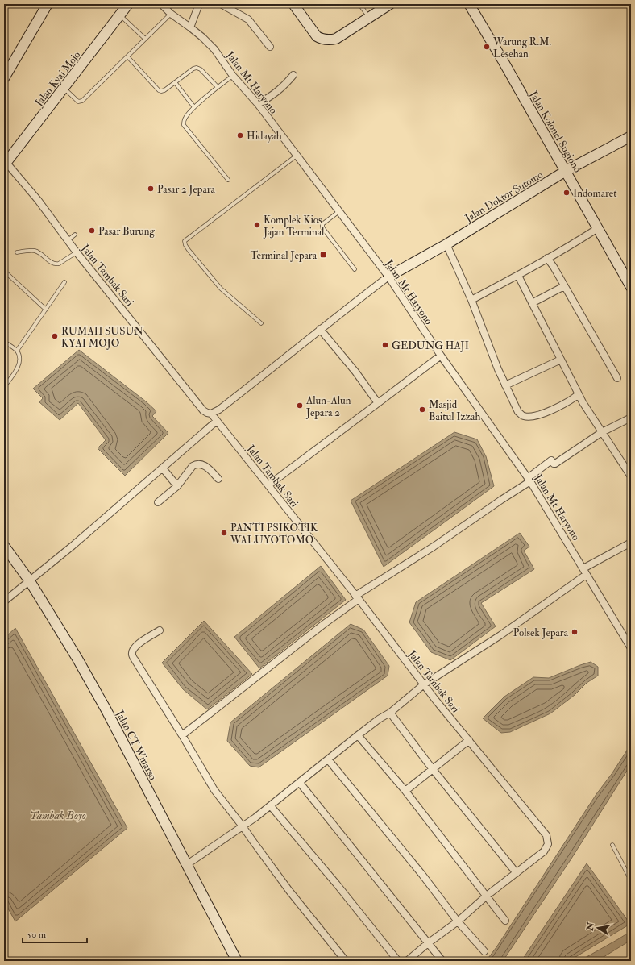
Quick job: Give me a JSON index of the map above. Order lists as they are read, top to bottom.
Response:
{
  "streets": {
    "street": [
      "Jalan Kyai Mojo",
      "Jalan Mt Haryono",
      "Jalan Kolonel Sugiono",
      "Jalan Doktor Sutomo",
      "Jalan Tambak Sari",
      "Jalan CT Winarso"
    ]
  },
  "crossings": [
    ["Jalan Kyai Mojo", "Jalan Tambak Sari"],
    ["Jalan Mt Haryono", "Jalan Doktor Sutomo"],
    ["Jalan Kolonel Sugiono", "Jalan Doktor Sutomo"]
  ],
  "water": ["Tambak Boyo"],
  "places": {
    "other": [
      "Warung R.M. Lesehan",
      "Hidayah",
      "Pasar 2 Jepara",
      "Indomaret",
      "Komplek Kios Jajan Terminal",
      "Pasar Burung",
      "RUMAH SUSUN KYAI MOJO",
      "GEDUNG HAJI",
      "Alun-Alun Jepara 2",
      "Masjid Baitul Izzah",
      "PANTI PSIKOTIK WALUYOTOMO",
      "Polsek Jepara"
    ],
    "transit": ["Terminal Jepara"]
  },
  "scale_bar": "50 m",
  "north": "left"
}
